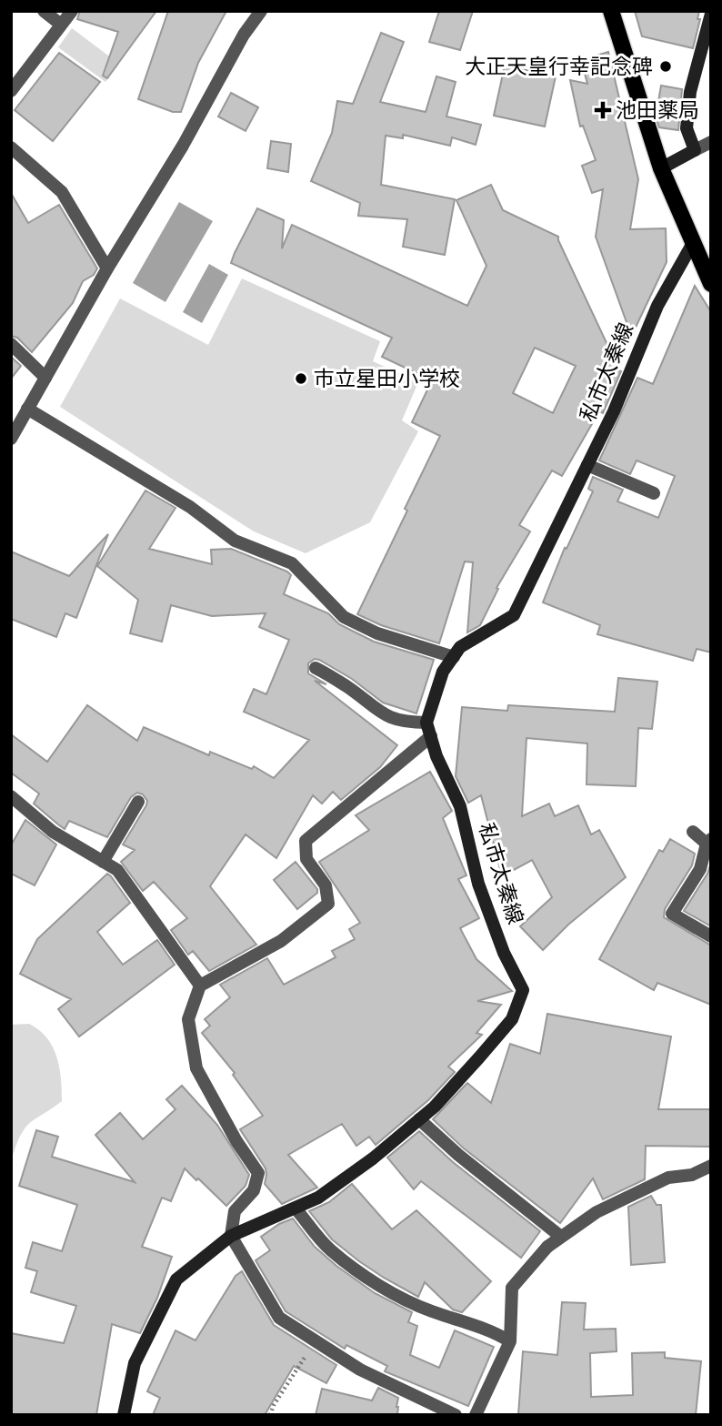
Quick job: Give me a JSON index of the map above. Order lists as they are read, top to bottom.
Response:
{
  "streets": {
    "main road": ["私市太秦線"]
  },
  "places": {
    "other": ["大正天皇行幸記念碑", "市立星田小学校"],
    "health": ["池田薬局"]
  }
}
